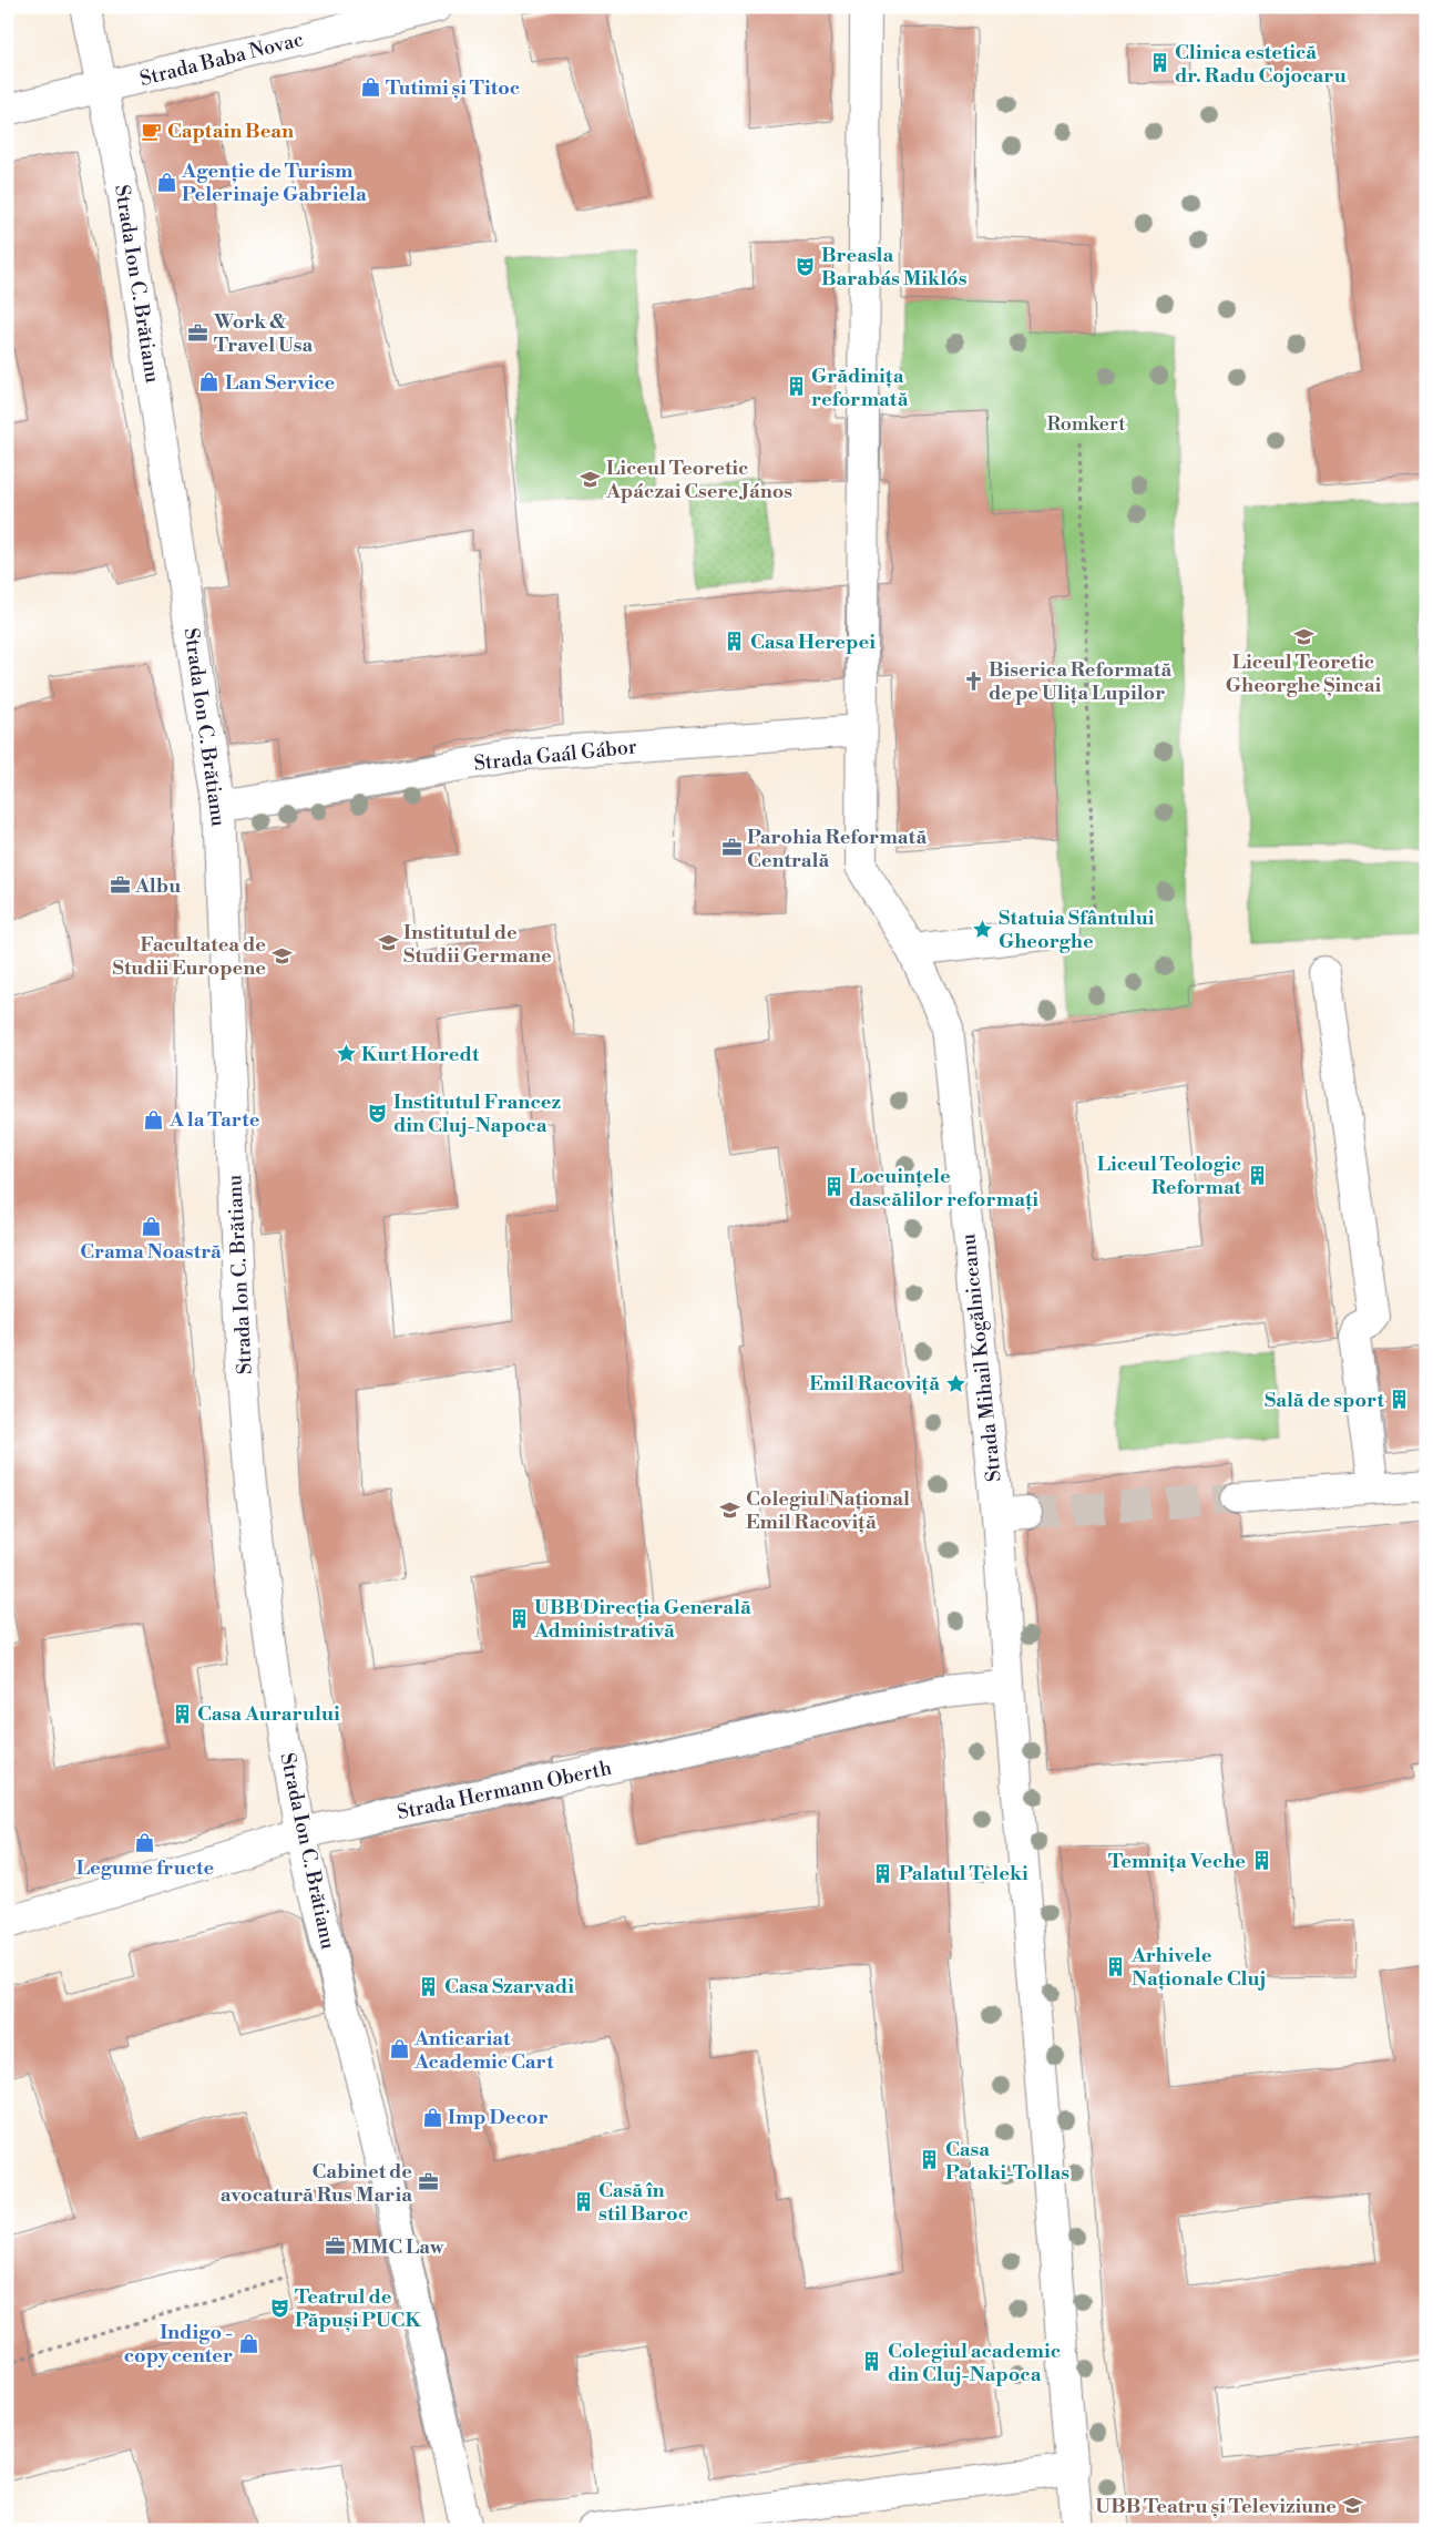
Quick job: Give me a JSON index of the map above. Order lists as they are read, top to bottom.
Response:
{
  "streets": {
    "street": [
      "Strada Baba Novac",
      "Strada Ion C. Brătianu",
      "Strada Gaál Gábor",
      "Strada Mihail Kogălniceanu",
      "Strada Hermann Oberth"
    ]
  },
  "crossings": [
    ["Strada Baba Novac", "Strada Ion C. Brătianu"],
    ["Strada Ion C. Brătianu", "Strada Gaál Gábor"],
    ["Strada Ion C. Brătianu", "Strada Hermann Oberth"],
    ["Strada Gaál Gábor", "Strada Mihail Kogălniceanu"],
    ["Strada Mihail Kogălniceanu", "Strada Hermann Oberth"]
  ],
  "parks": ["Romkert"],
  "places": {
    "building": [
      "Clinica estetică dr. Radu Cojocaru",
      "Grădinița reformată",
      "Casa Herepei",
      "Liceul Teologic Reformat",
      "Locuințele dascălilor reformați",
      "Sală de sport",
      "UBB Direcția Generală Administrativă",
      "Casa Aurarului",
      "Temnița Veche",
      "Palatul Teleki",
      "Arhivele Naționale Cluj",
      "Casa Szarvadi",
      "Casa Pataki-Tollas",
      "Casă în stil Baroc",
      "Colegiul academic din Cluj-Napoca"
    ],
    "shop": [
      "Tutimi și Titoc",
      "Agenție de Turism Pelerinaje Gabriela",
      "Lan Service",
      "A la Tarte",
      "Crama Noastră",
      "Legume fructe",
      "Anticariat Academic Cart",
      "Imp Decor",
      "Indigo - copy center"
    ],
    "cafe": ["Captain Bean"],
    "theatre": ["Breasla Barabás Miklós", "Institutul Francez din Cluj-Napoca", "Teatrul de Păpuși PUCK"],
    "office": [
      "Work & Travel Usa",
      "Parohia Reformată Centrală",
      "Albu",
      "Cabinet de avocatură Rus Maria",
      "MMC Law"
    ],
    "school or university": [
      "Liceul Teoretic Apáczai Csere János",
      "Liceul Teoretic Gheorghe Șincai",
      "Institutul de Studii Germane",
      "Facultatea de Studii Europene",
      "Colegiul Național Emil Racoviță",
      "UBB Teatru și Televiziune"
    ],
    "church": ["Biserica Reformată de pe Ulița Lupilor"],
    "place": ["Statuia Sfântului Gheorghe", "Kurt Horedt", "Emil Racoviță"]
  }
}
